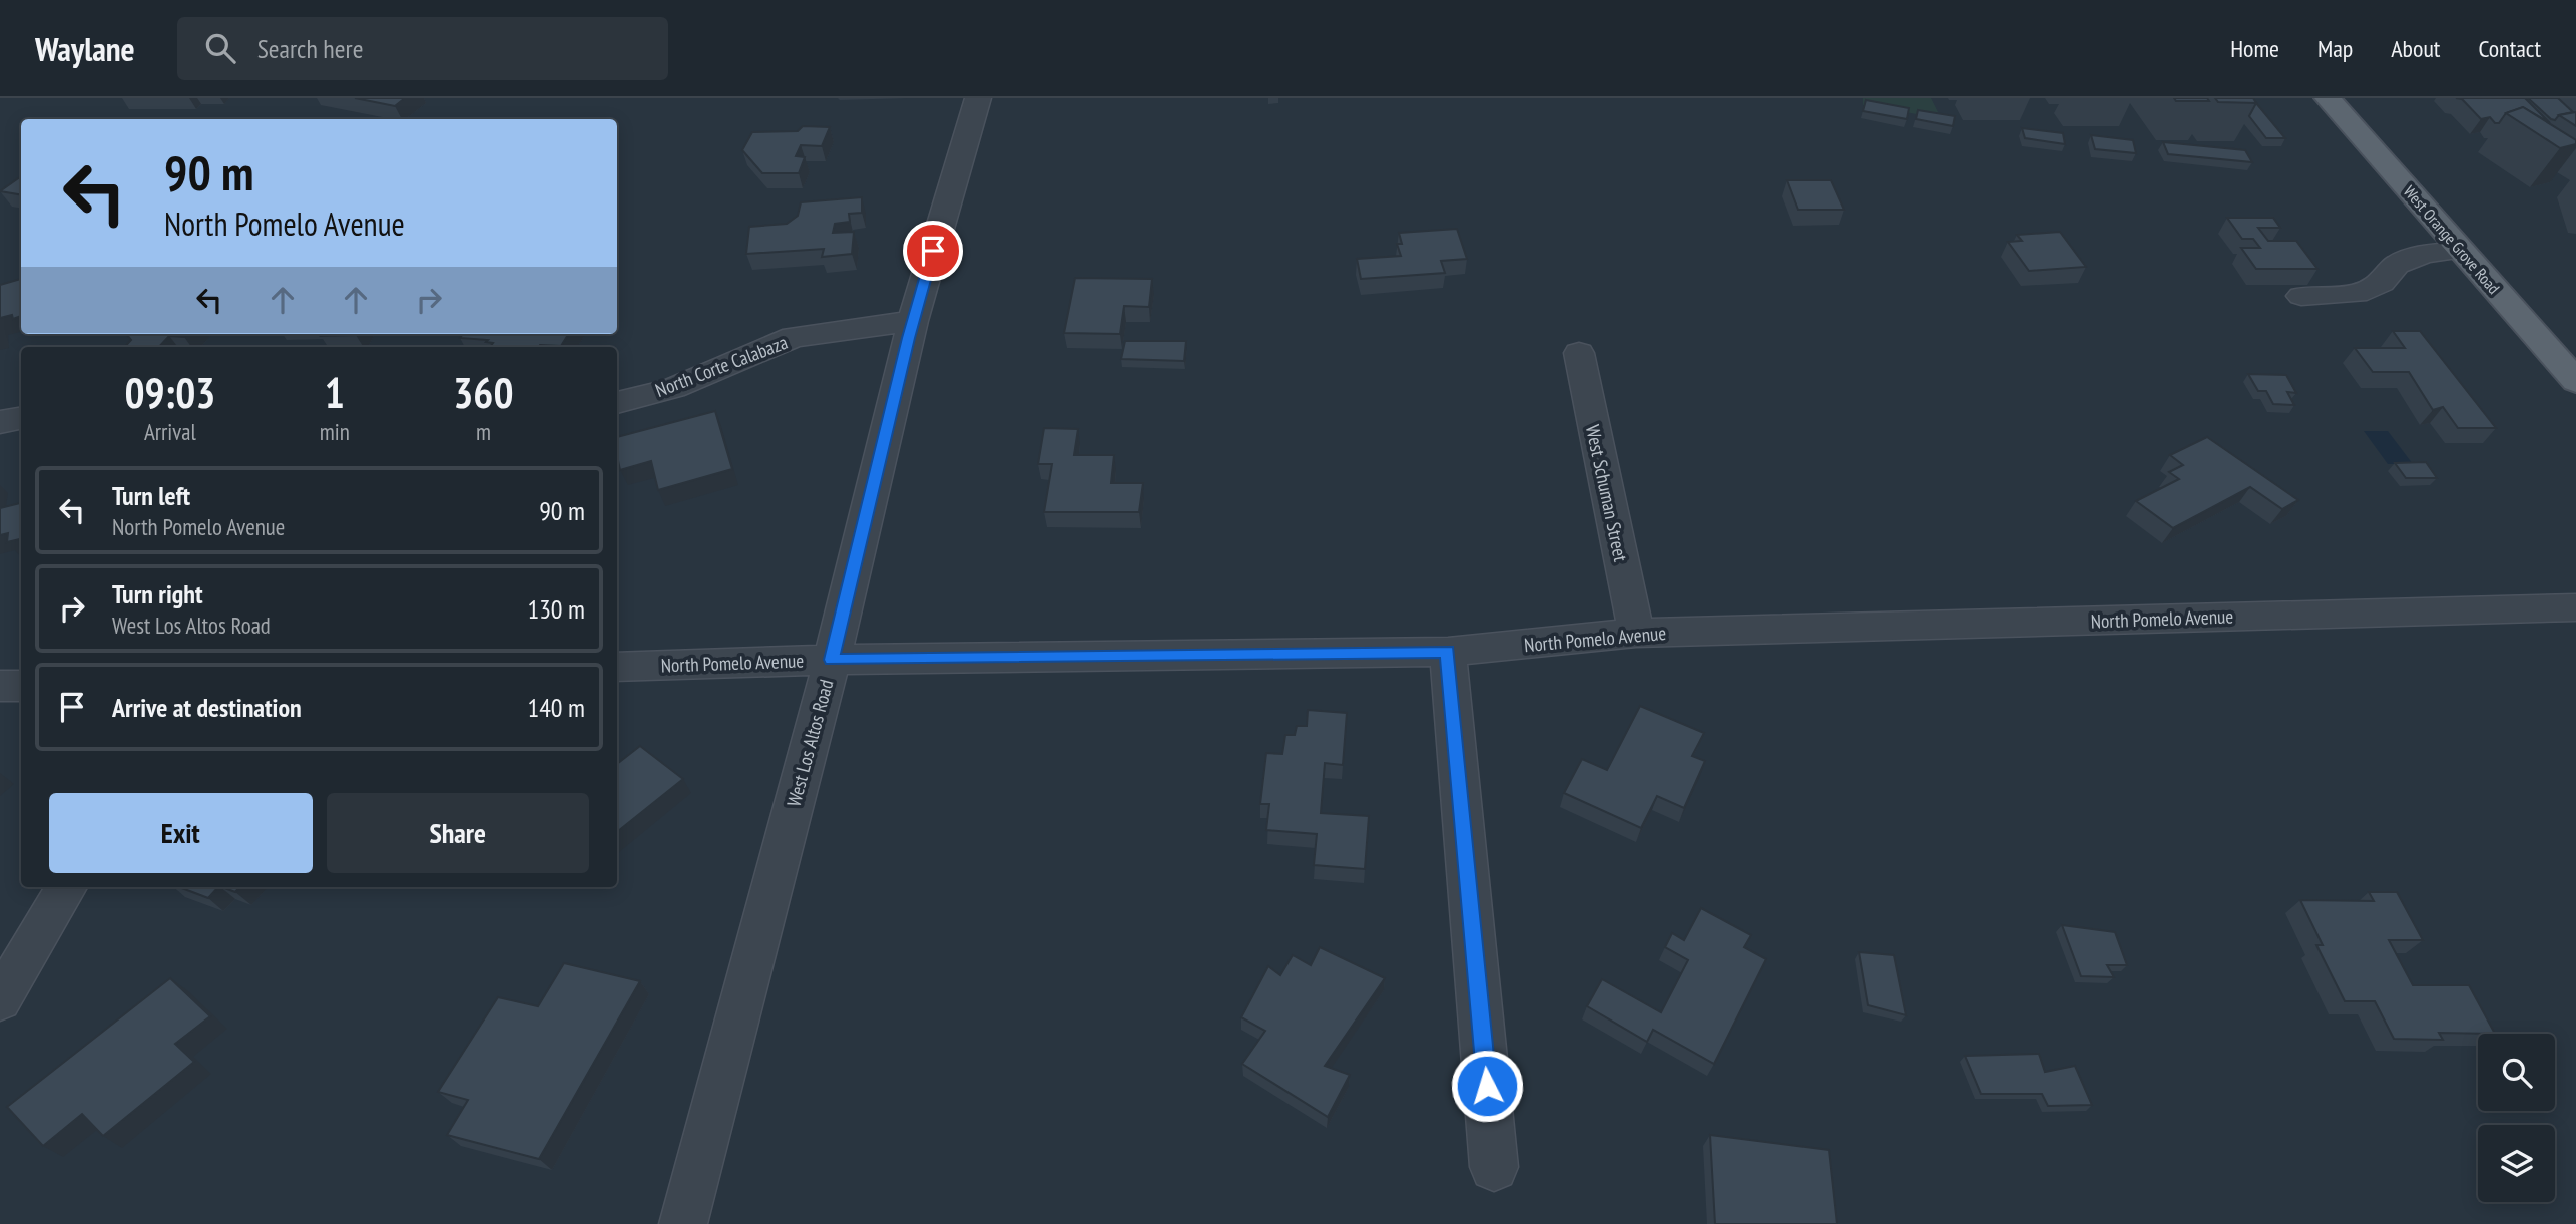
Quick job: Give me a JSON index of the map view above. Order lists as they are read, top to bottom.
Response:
{
  "streets": {
    "main road": ["West Orange Grove Road"],
    "street": [
      "North Corte Calabaza",
      "West Schuman Street",
      "North Pomelo Avenue",
      "West Los Altos Road"
    ]
  },
  "crossings": [
    ["North Corte Calabaza", "West Los Altos Road"],
    ["West Schuman Street", "North Pomelo Avenue"],
    ["North Pomelo Avenue", "West Los Altos Road"]
  ],
  "page": {
    "header": "Waylane",
    "search": "Search here",
    "nav": [
      "Home",
      "Map",
      "About",
      "Contact"
    ],
    "turn": ["90 m", "North Pomelo Avenue"],
    "eta": [
      "09:03",
      "Arrival",
      "1",
      "min",
      "360",
      "m"
    ],
    "list": [
      {
        "name": "Turn left",
        "note": "North Pomelo Avenue",
        "value": "90 m"
      },
      {
        "name": "Turn right",
        "note": "West Los Altos Road",
        "value": "130 m"
      },
      {
        "name": "Arrive at destination",
        "value": "140 m"
      }
    ],
    "buttons": ["Exit", "Share"]
  }
}
